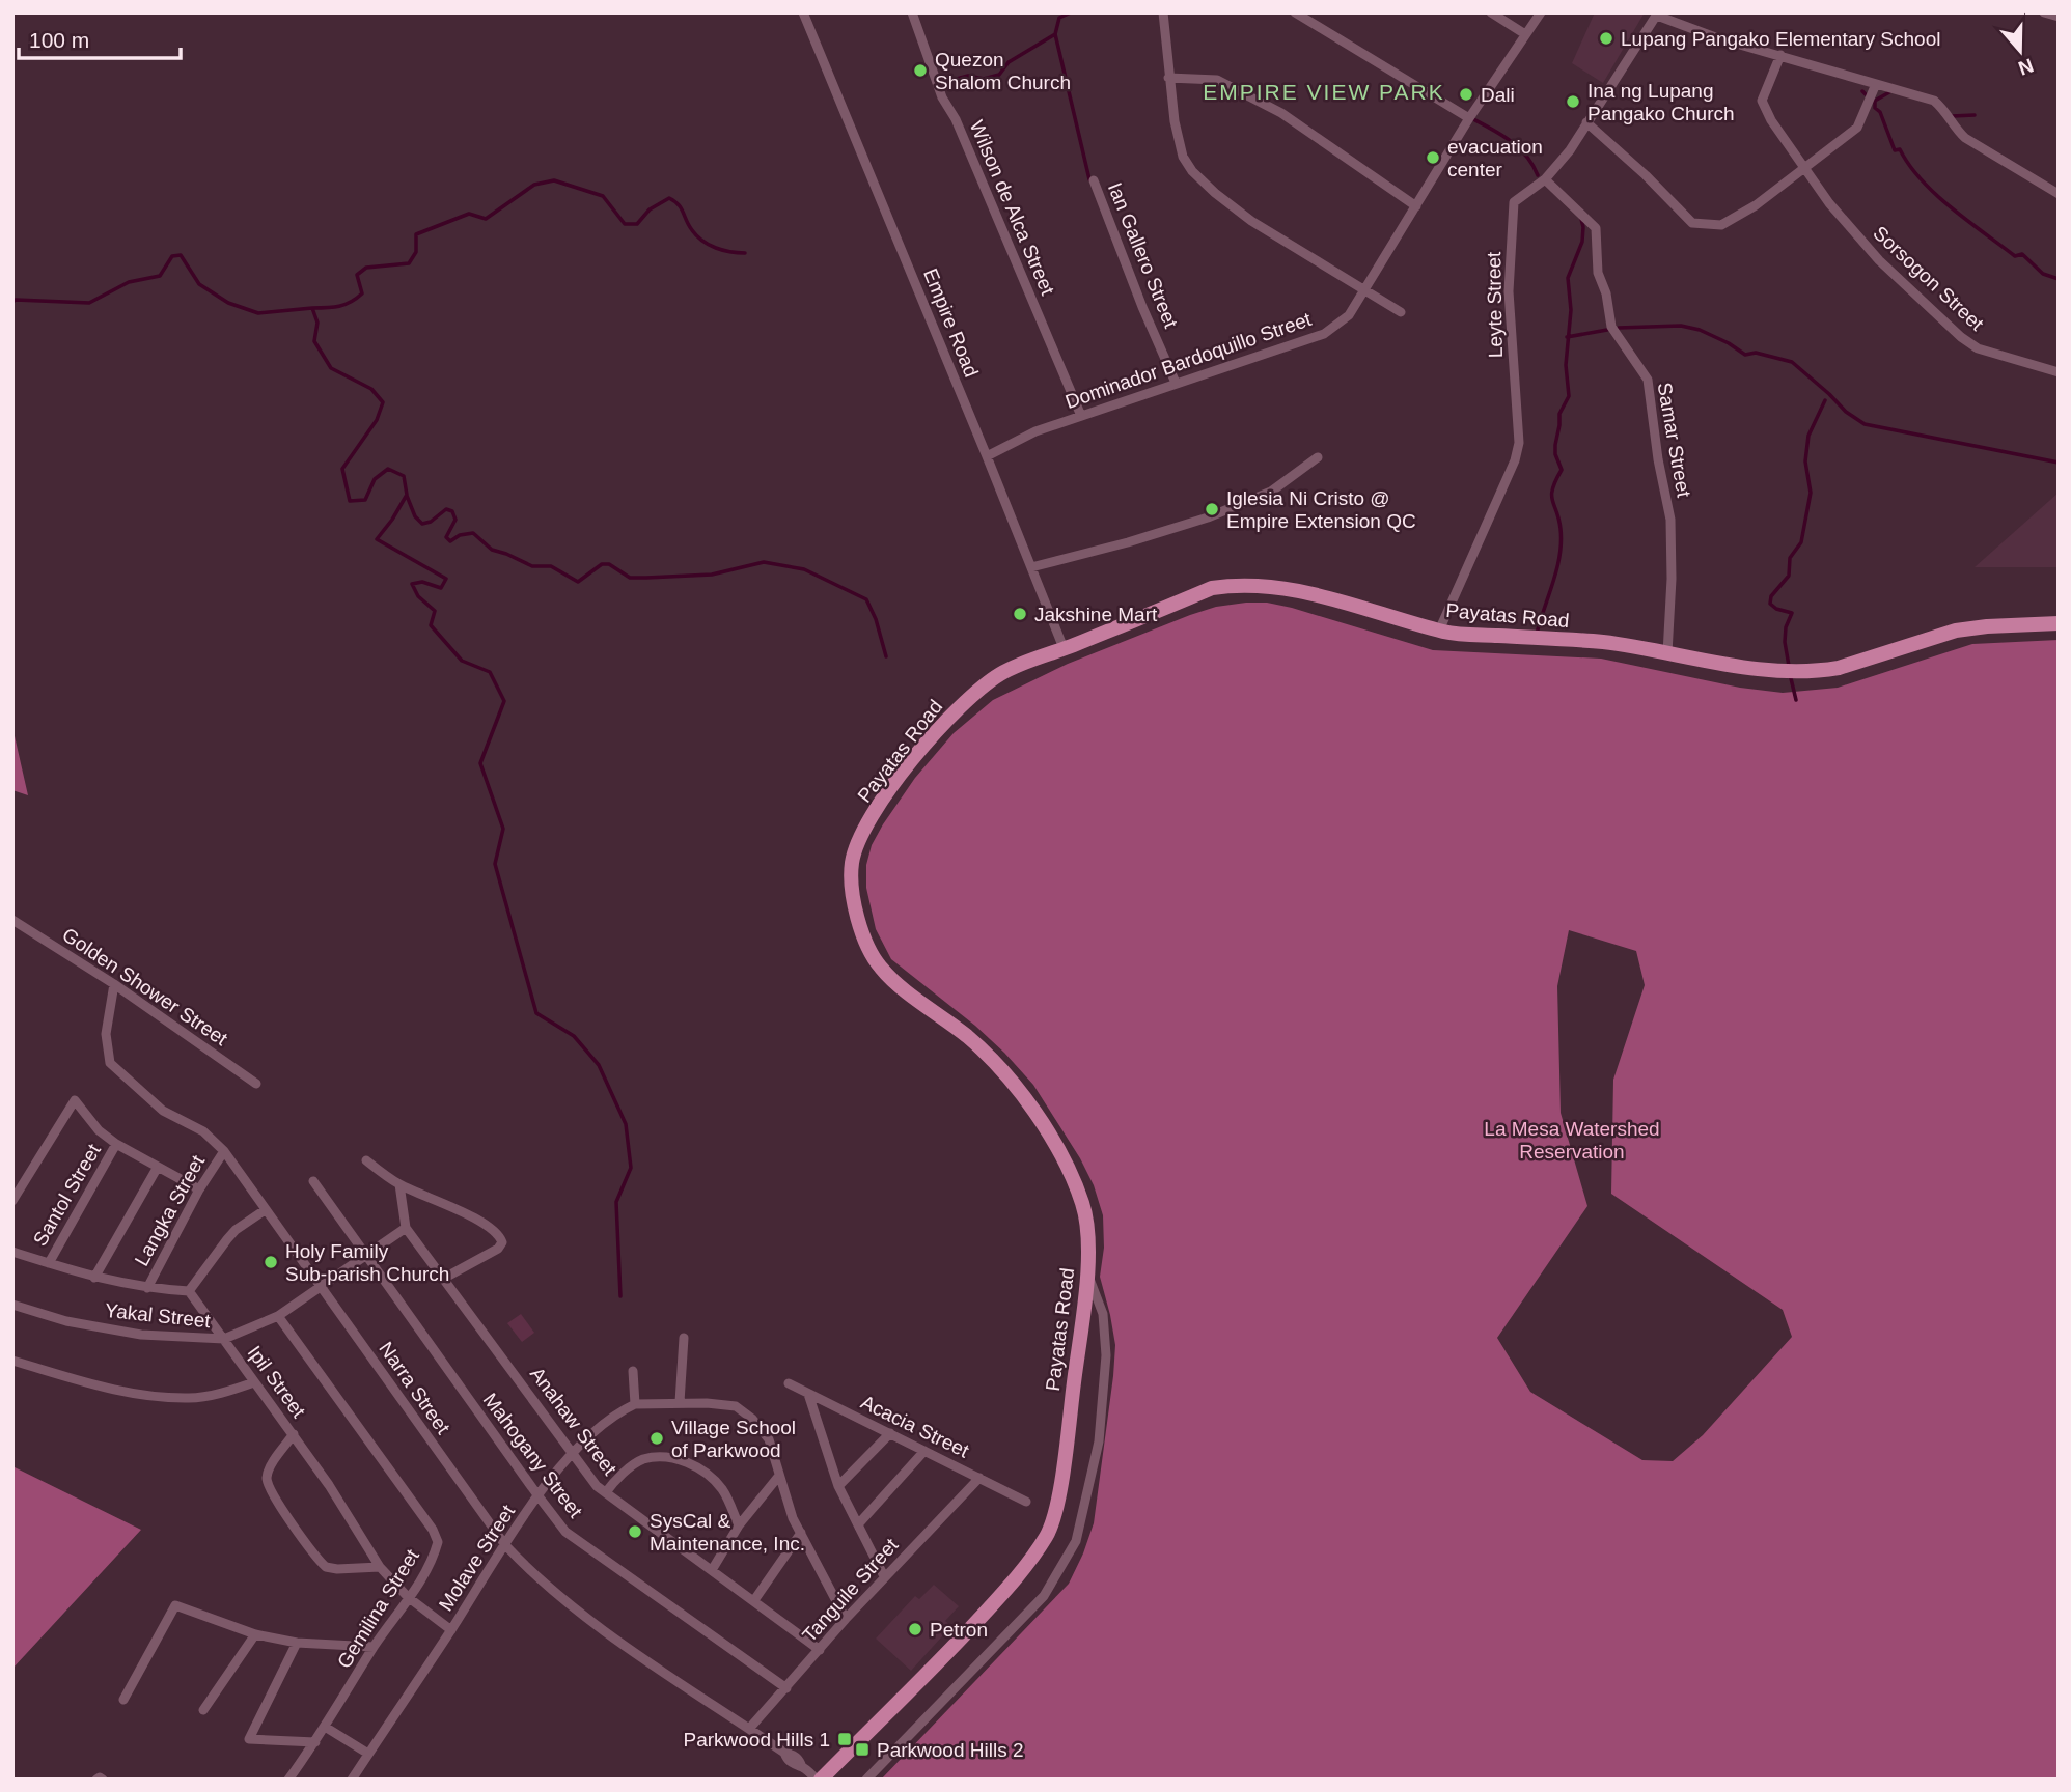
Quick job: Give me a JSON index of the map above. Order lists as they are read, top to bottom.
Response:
{
  "streets": {
    "main road": ["Payatas Road"],
    "street": [
      "Wilson de Alca Street",
      "Ian Gallero Street",
      "Sorsogon Street",
      "Leyte Street",
      "Empire Road",
      "Dominador Bardoquillo Street",
      "Samar Street",
      "Golden Shower Street",
      "Santol Street",
      "Langka Street",
      "Yakal Street",
      "Ipil Street",
      "Narra Street",
      "Anahaw Street",
      "Acacia Street",
      "Mahogany Street",
      "Molave Street",
      "Tanguile Street",
      "Gemilina Street"
    ]
  },
  "crossings": [
    ["Wilson de Alca Street", "Dominador Bardoquillo Street"],
    ["Ian Gallero Street", "Dominador Bardoquillo Street"],
    ["Leyte Street", "Samar Street"],
    ["Leyte Street", "Payatas Road"],
    ["Empire Road", "Dominador Bardoquillo Street"],
    ["Empire Road", "Payatas Road"],
    ["Samar Street", "Payatas Road"],
    ["Payatas Road", "Narra Street"],
    ["Golden Shower Street", "Narra Street"],
    ["Langka Street", "Narra Street"],
    ["Yakal Street", "Ipil Street"],
    ["Yakal Street", "Narra Street"],
    ["Yakal Street", "Anahaw Street"],
    ["Yakal Street", "Mahogany Street"],
    ["Yakal Street", "Gemilina Street"],
    ["Ipil Street", "Molave Street"],
    ["Ipil Street", "Gemilina Street"],
    ["Narra Street", "Molave Street"],
    ["Narra Street", "Tanguile Street"],
    ["Anahaw Street", "Molave Street"],
    ["Anahaw Street", "Tanguile Street"],
    ["Acacia Street", "Tanguile Street"],
    ["Mahogany Street", "Molave Street"],
    ["Mahogany Street", "Tanguile Street"]
  ],
  "districts": ["EMPIRE VIEW PARK"],
  "parks": ["La Mesa Watershed Reservation"],
  "places": {
    "other": [
      "Lupang Pangako Elementary School",
      "Quezon Shalom Church",
      "Dali",
      "Ina ng Lupang Pangako Church",
      "evacuation center",
      "Iglesia Ni Cristo @ Empire Extension QC",
      "Jakshine Mart",
      "Holy Family Sub-parish Church",
      "Village School of Parkwood",
      "SysCal & Maintenance, Inc.",
      "Petron"
    ],
    "transit": ["Parkwood Hills 1", "Parkwood Hills 2"]
  },
  "scale_bar": "100 m",
  "north": "bottom"
}
